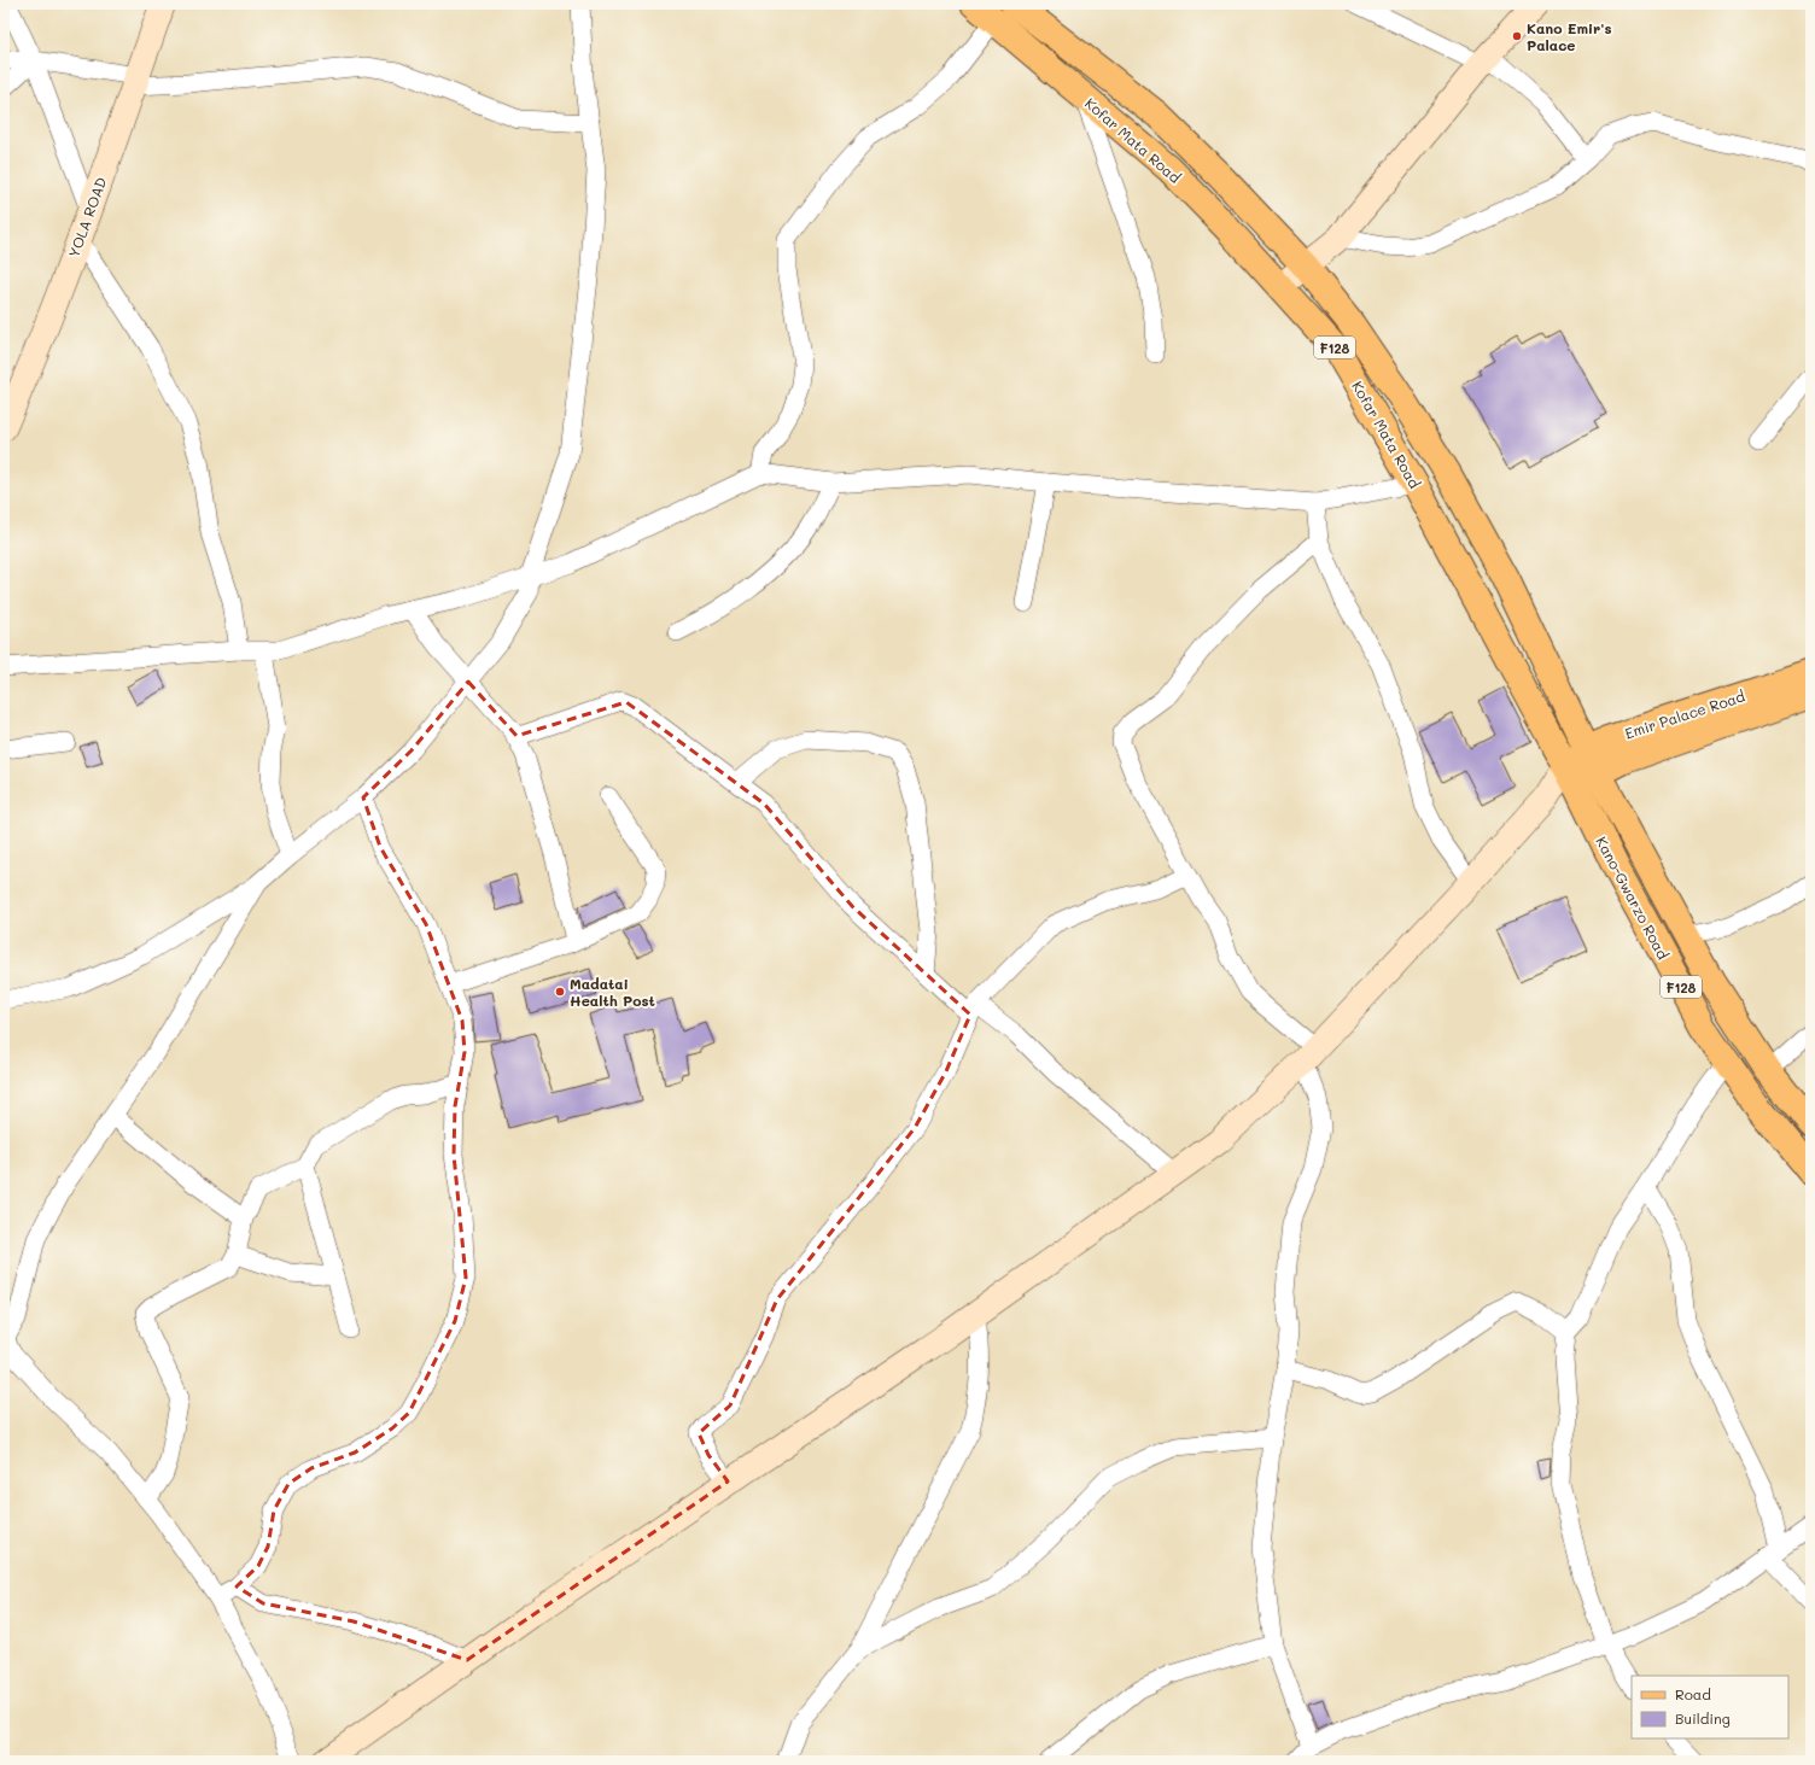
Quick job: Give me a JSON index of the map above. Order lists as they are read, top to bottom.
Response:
{
  "streets": {
    "main road": [
      "Kofar Mata Road",
      "YOLA ROAD",
      "F128",
      "Emir Palace Road",
      "Kano-Gwarzo Road"
    ]
  },
  "crossings": [
    ["Kofar Mata Road", "Emir Palace Road"],
    ["Kofar Mata Road", "Kano-Gwarzo Road"],
    ["Emir Palace Road", "Kano-Gwarzo Road"]
  ],
  "places": ["Kano Emir's Palace", "Madatai Health Post"],
  "legend": ["Road", "Building"]
}
